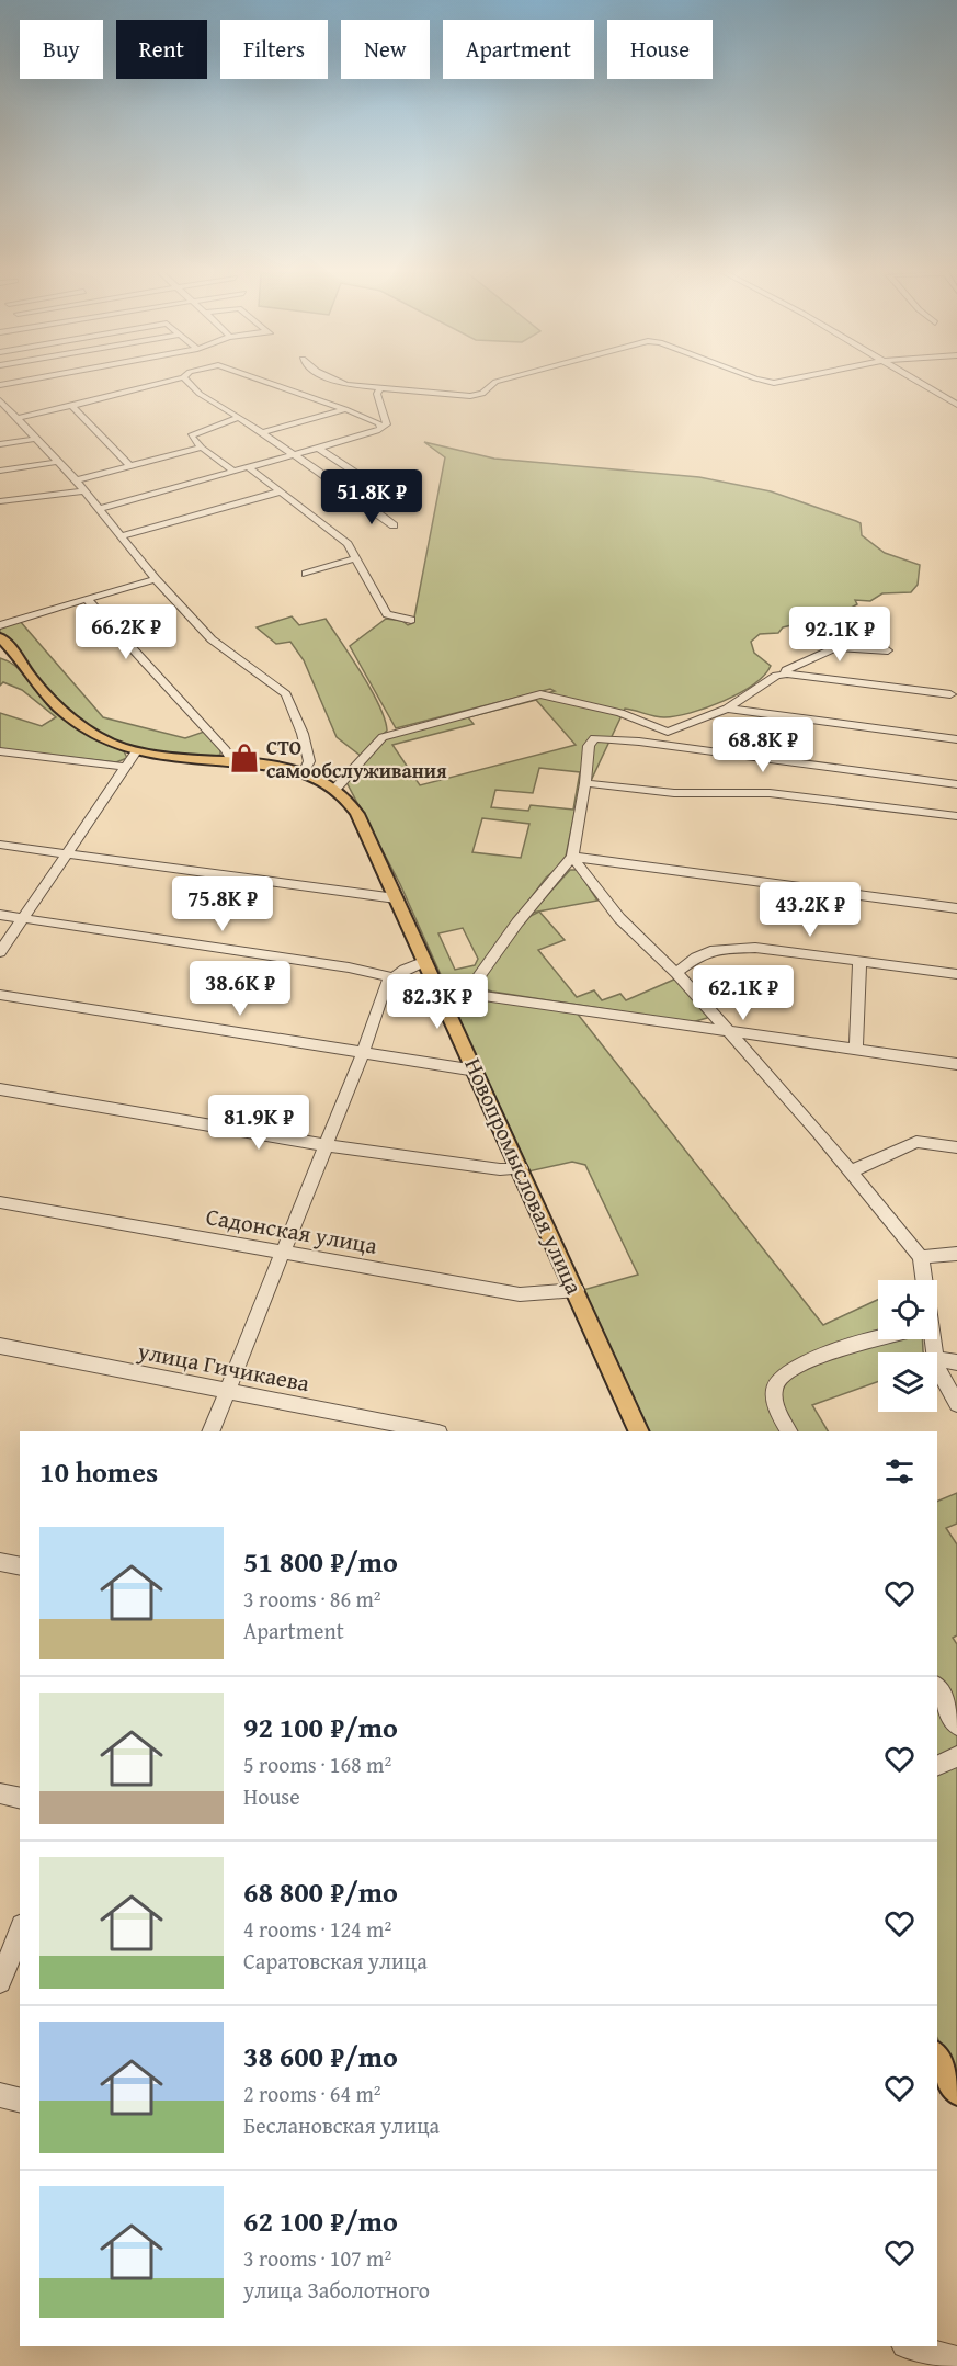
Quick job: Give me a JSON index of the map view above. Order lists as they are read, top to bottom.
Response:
{
  "streets": {
    "main road": ["Новопромысловая улица"],
    "street": ["Садонская улица", "улица Гичикаева"]
  },
  "crossings": [
    ["Новопромысловая улица", "Садонская улица"]
  ],
  "places": {
    "shop": ["СТО самообслуживания"]
  },
  "page": {
    "chip": [
      "Buy",
      "Rent",
      "Filters",
      "New",
      "Apartment",
      "House"
    ],
    "price": [
      "51.8K ₽",
      "66.2K ₽",
      "92.1K ₽",
      "68.8K ₽",
      "75.8K ₽",
      "43.2K ₽",
      "38.6K ₽",
      "62.1K ₽",
      "82.3K ₽",
      "81.9K ₽"
    ],
    "heading": "10 homes",
    "list": [
      {
        "name": "51 800 ₽/mo",
        "note": "3 rooms · 86 m² · Apartment"
      },
      {
        "name": "92 100 ₽/mo",
        "note": "5 rooms · 168 m² · House"
      },
      {
        "name": "68 800 ₽/mo",
        "note": "4 rooms · 124 m² · Саратовская улица"
      },
      {
        "name": "38 600 ₽/mo",
        "note": "2 rooms · 64 m² · Беслановская улица"
      },
      {
        "name": "62 100 ₽/mo",
        "note": "3 rooms · 107 m² · улица Заболотного"
      }
    ]
  }
}
